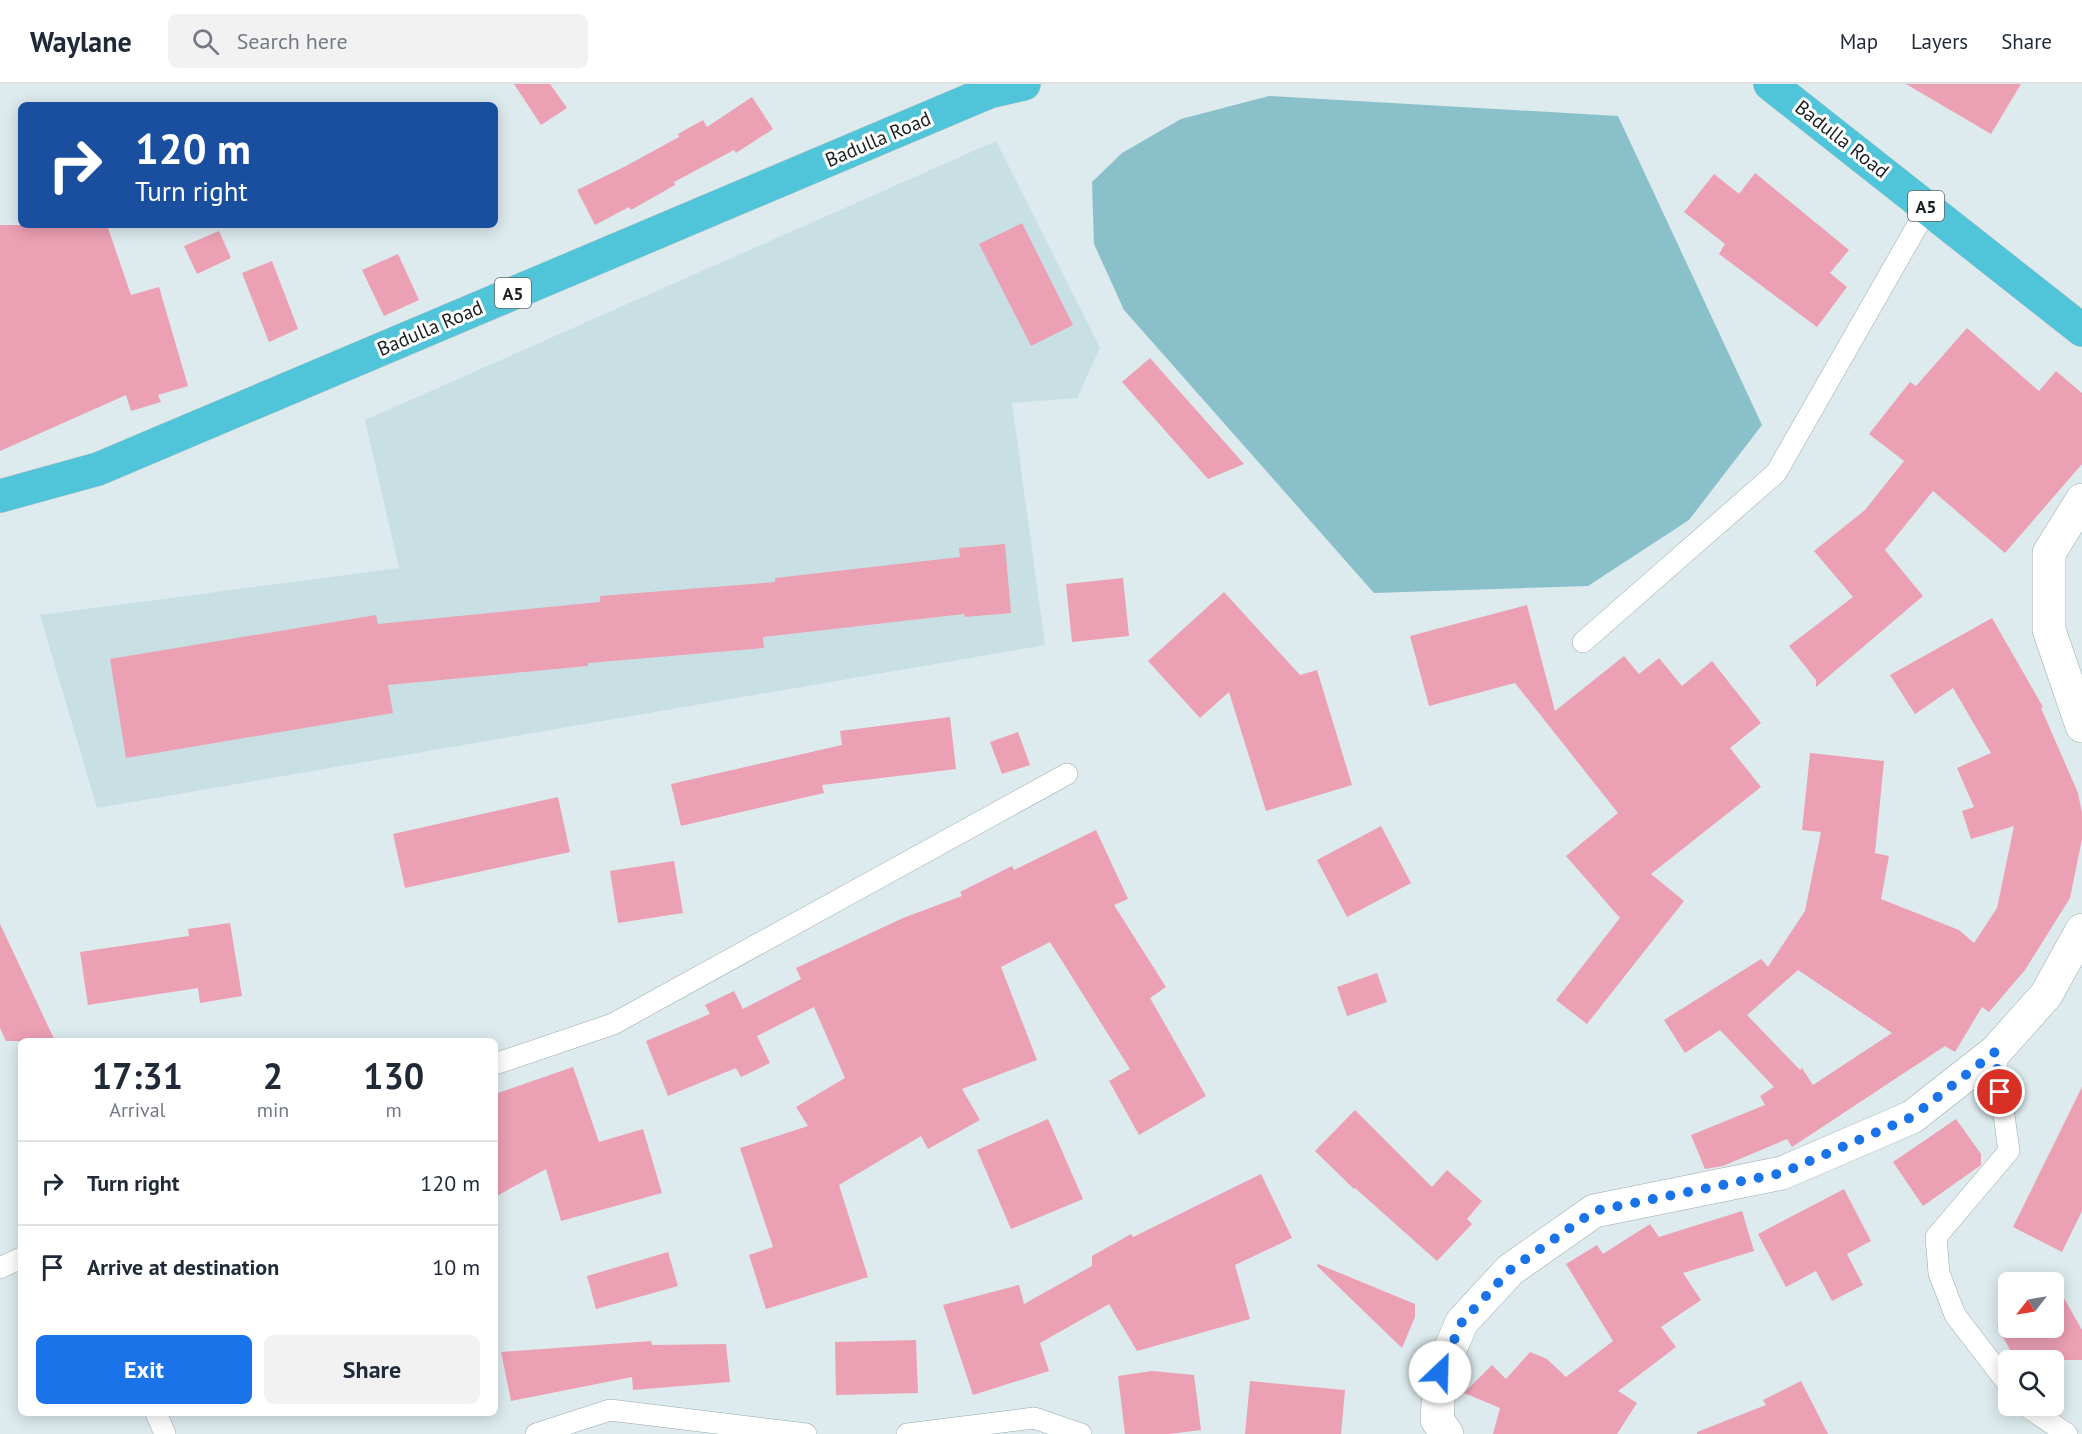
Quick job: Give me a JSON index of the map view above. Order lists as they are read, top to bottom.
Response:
{
  "streets": {
    "highway": ["Badulla Road", "A5"]
  },
  "north": "bottom left",
  "page": {
    "header": "Waylane",
    "search": "Search here",
    "nav": ["Map", "Layers", "Share"],
    "turn": ["120 m", "Turn right"],
    "eta": [
      "17:31",
      "Arrival",
      "2",
      "min",
      "130",
      "m"
    ],
    "list": [
      {
        "name": "Turn right",
        "value": "120 m"
      },
      {
        "name": "Arrive at destination",
        "value": "10 m"
      }
    ],
    "buttons": ["Exit", "Share"]
  }
}
